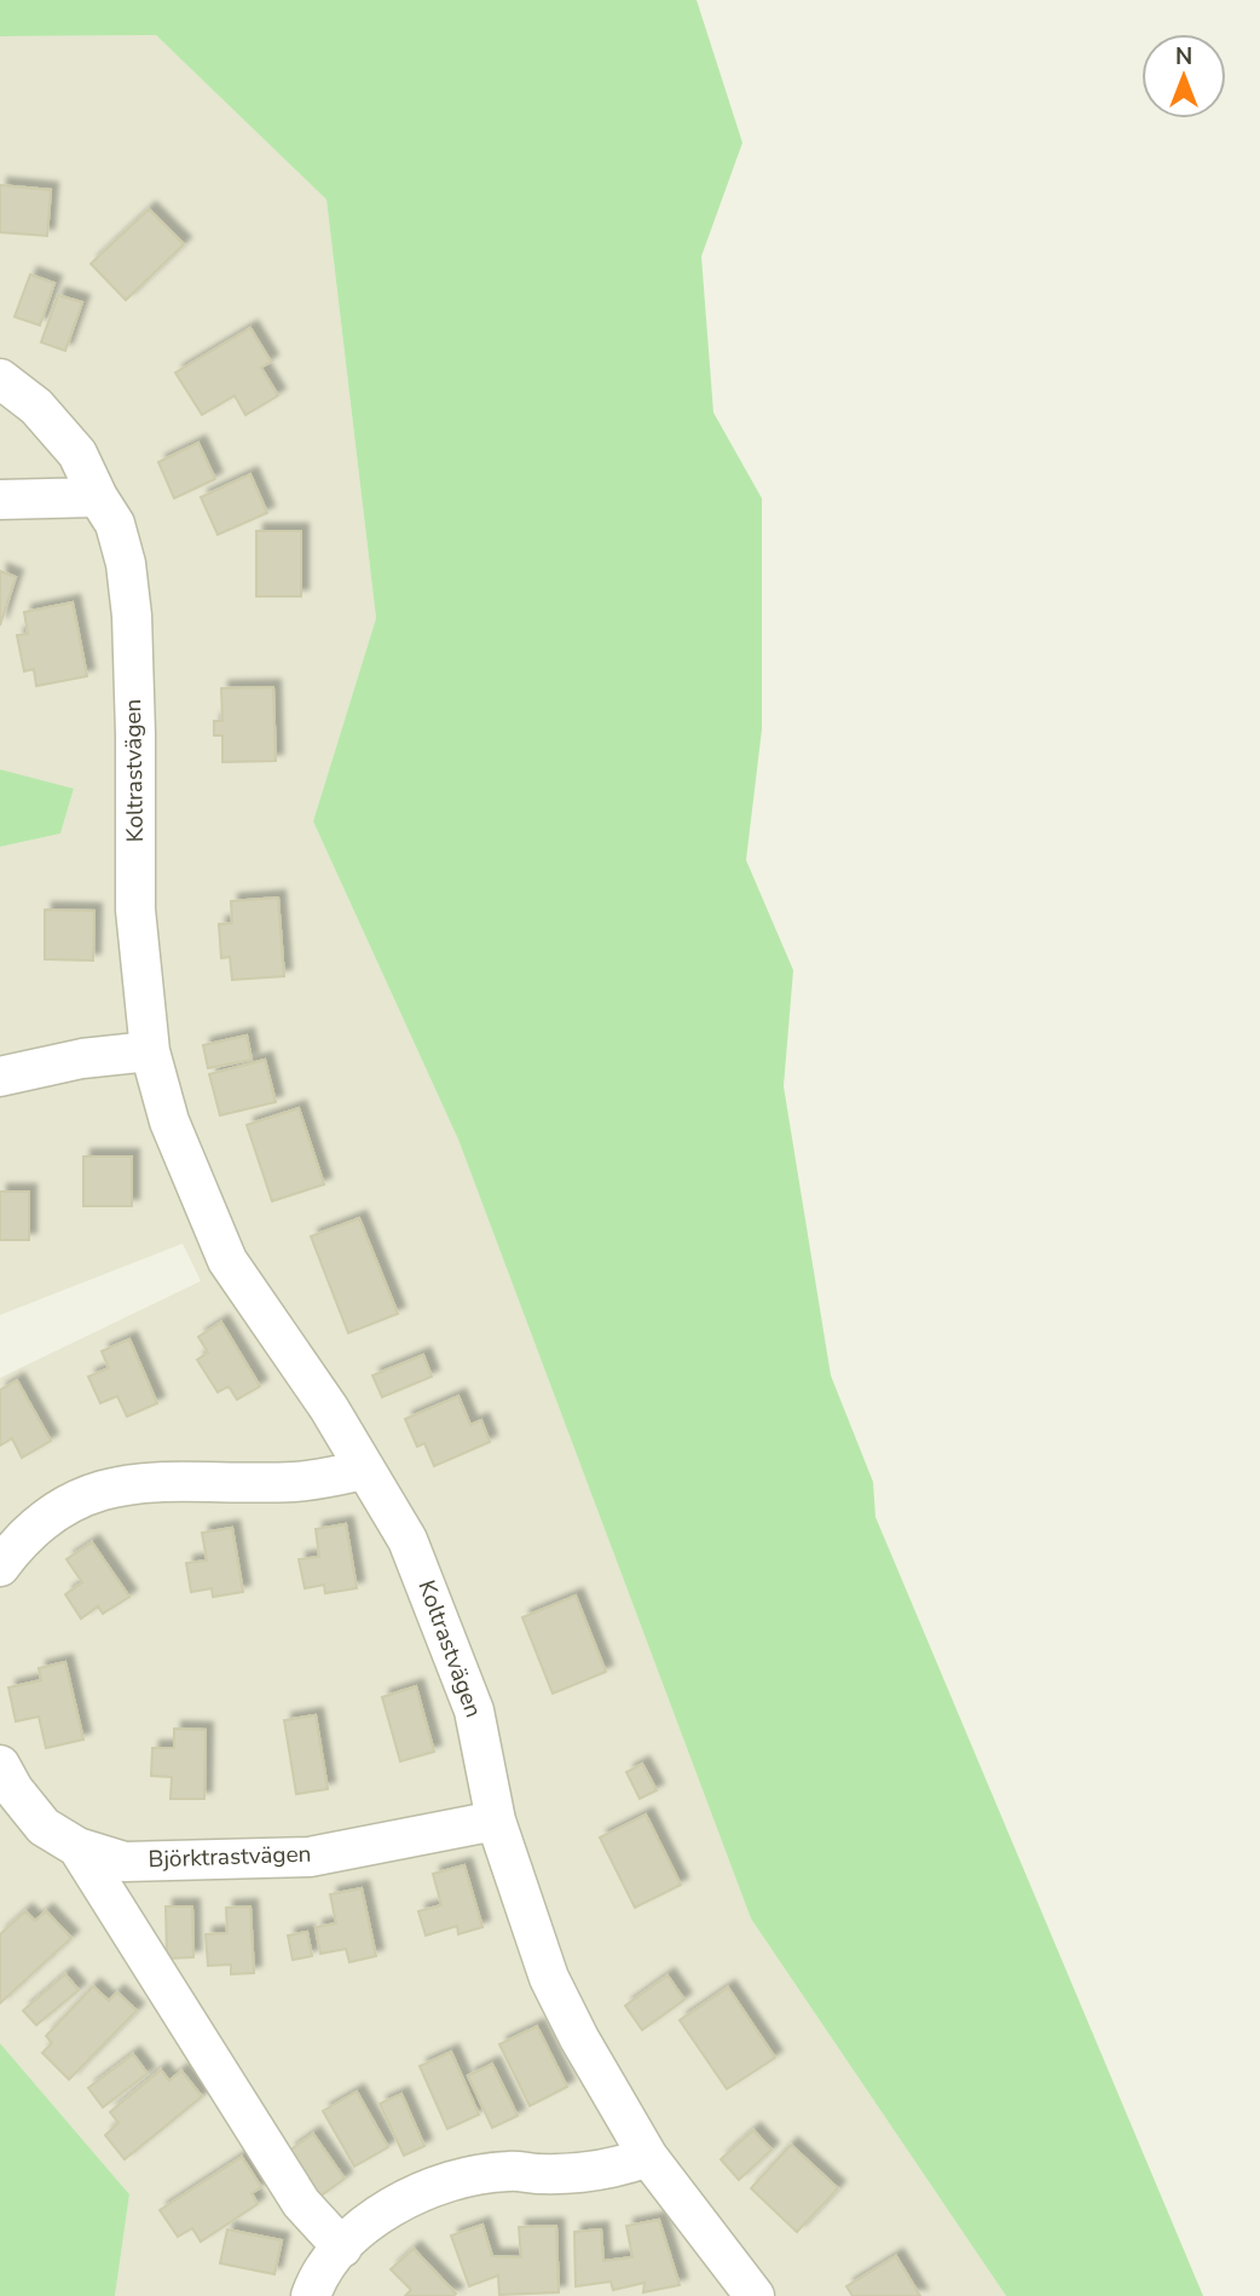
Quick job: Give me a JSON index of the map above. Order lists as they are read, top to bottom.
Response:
{
  "streets": {
    "street": ["Koltrastvägen", "Björktrastvägen"]
  },
  "crossings": [
    ["Koltrastvägen", "Björktrastvägen"]
  ],
  "north": "top"
}
